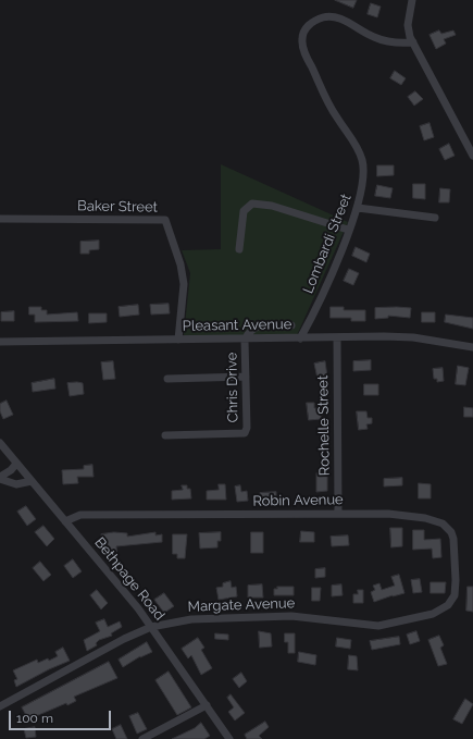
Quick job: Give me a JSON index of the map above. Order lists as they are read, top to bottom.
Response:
{
  "streets": {
    "street": [
      "Baker Street",
      "Lombardi Street",
      "Pleasant Avenue",
      "Chris Drive",
      "Rochelle Street",
      "Robin Avenue",
      "Bethpage Road",
      "Margate Avenue"
    ]
  },
  "crossings": [
    ["Baker Street", "Pleasant Avenue"],
    ["Lombardi Street", "Pleasant Avenue"],
    ["Pleasant Avenue", "Chris Drive"],
    ["Pleasant Avenue", "Rochelle Street"],
    ["Rochelle Street", "Robin Avenue"],
    ["Robin Avenue", "Bethpage Road"],
    ["Robin Avenue", "Margate Avenue"],
    ["Bethpage Road", "Margate Avenue"]
  ],
  "scale_bar": "100 m"
}
